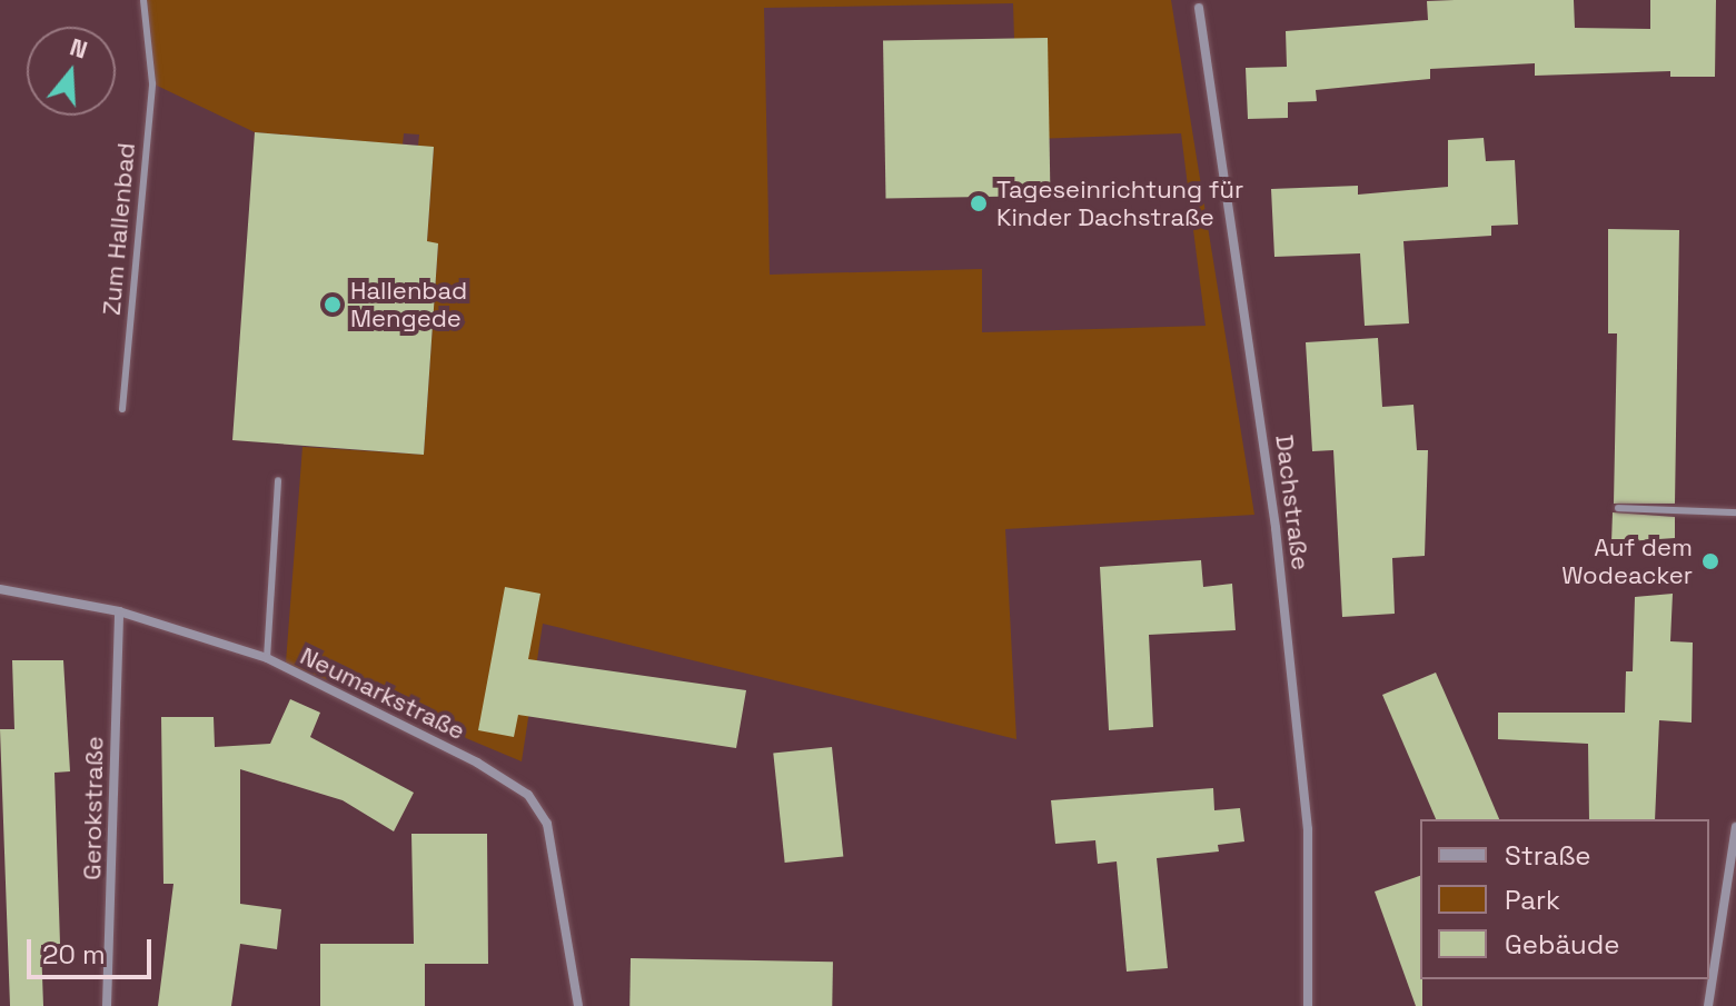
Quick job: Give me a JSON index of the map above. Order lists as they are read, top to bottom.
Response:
{
  "streets": {
    "street": ["Dachstraße", "Neumarkstraße", "Gerokstraße"],
    "lane": ["Zum Hallenbad"]
  },
  "crossings": [
    ["Neumarkstraße", "Gerokstraße"]
  ],
  "places": ["Tageseinrichtung für Kinder Dachstraße", "Hallenbad Mengede", "Auf dem Wodeacker"],
  "legend": ["Straße", "Park", "Gebäude"],
  "scale_bar": "20 m",
  "north": "top"
}
